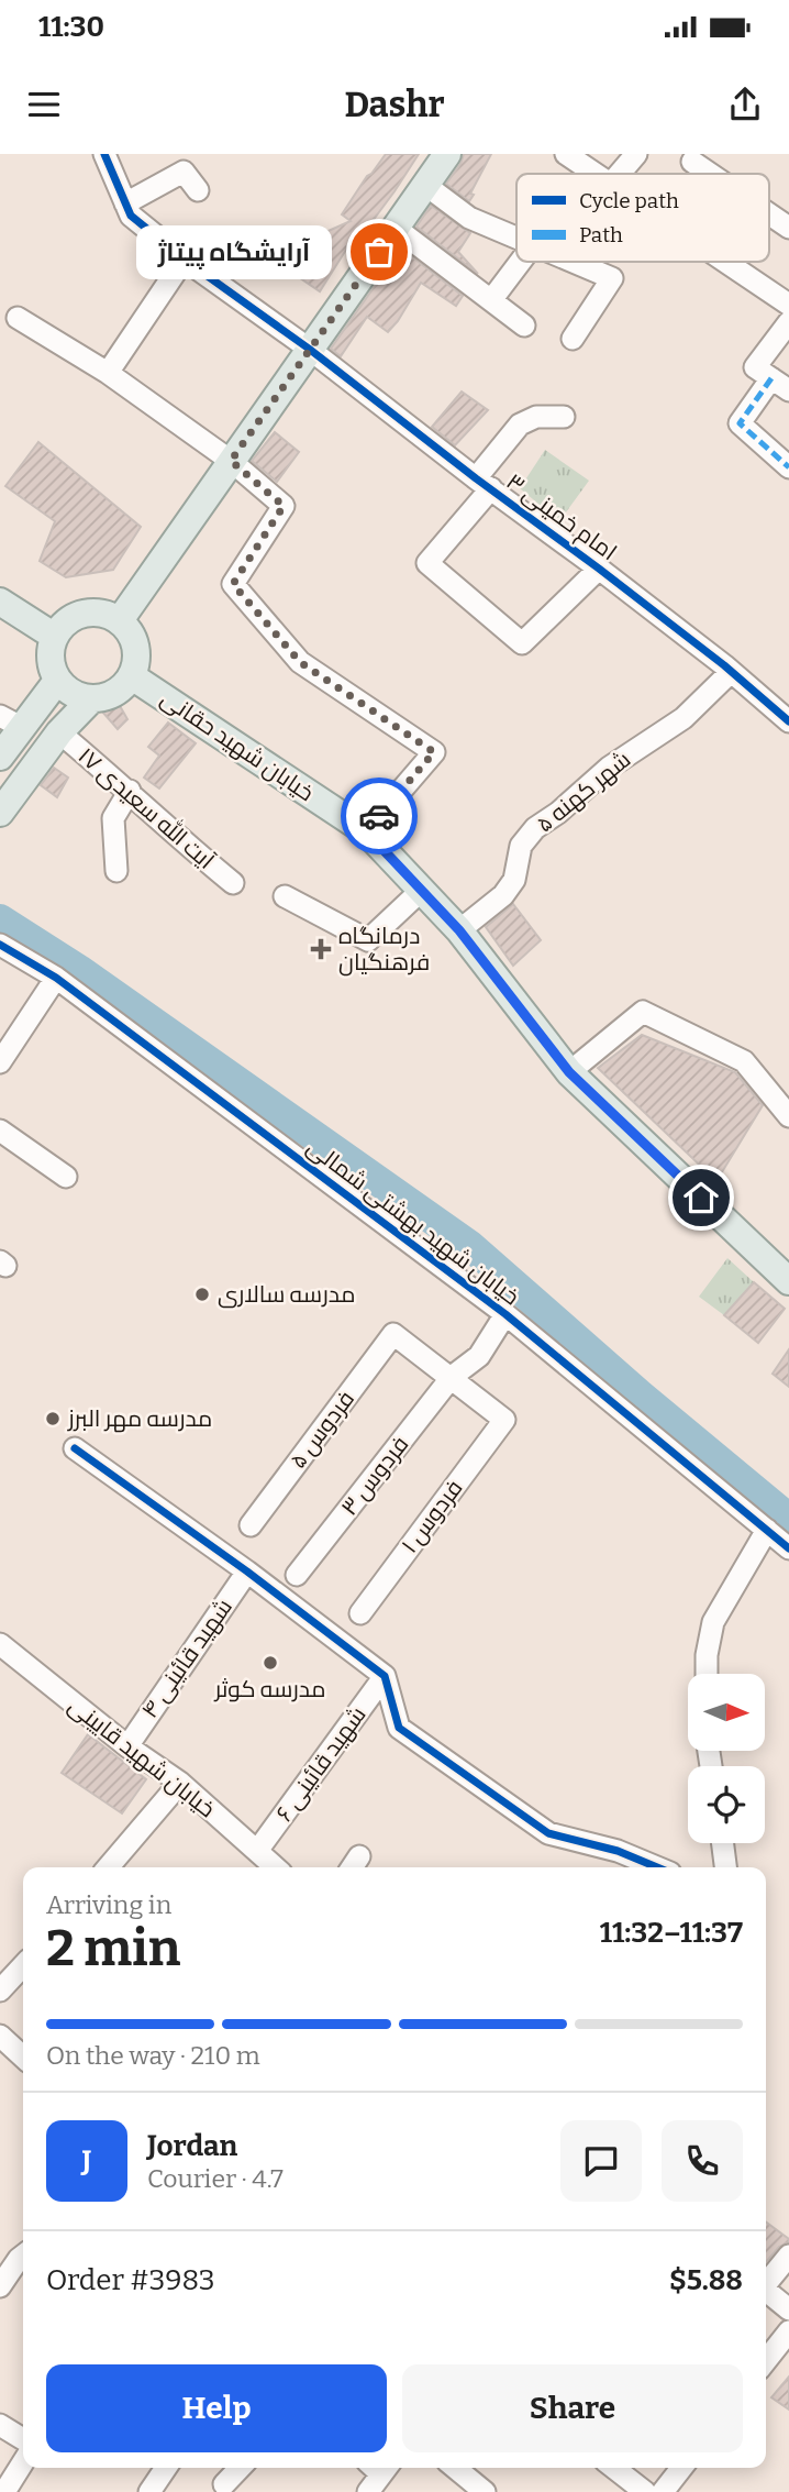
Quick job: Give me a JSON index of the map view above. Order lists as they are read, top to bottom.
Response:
{
  "streets": {
    "main road": ["خیابان شهید حقانی"],
    "street": [
      "امام خمینی ۳",
      "شهر کهنه ۵",
      "آیت الله سعیدی ۱۷",
      "خیابان شهید بهشتی شمالی",
      "فردوس ۵",
      "فردوس ۳",
      "فردوس ۱",
      "شهید قائینی ۴",
      "خیابان شهید قایینی",
      "شهید قائینی ۶"
    ]
  },
  "crossings": [
    ["امام خمینی ۳", "شهر کهنه ۵"],
    ["خیابان شهید حقانی", "شهر کهنه ۵"],
    ["خیابان شهید بهشتی شمالی", "فردوس ۳"],
    ["فردوس ۵", "فردوس ۳"],
    ["فردوس ۵", "فردوس ۱"],
    ["فردوس ۳", "فردوس ۱"],
    ["شهید قائینی ۴", "خیابان شهید قایینی"],
    ["خیابان شهید قایینی", "شهید قائینی ۶"]
  ],
  "places": {
    "other": [
      "آرایشگاه پیتاژ",
      "مدرسه سالاری",
      "مدرسه مهر البرز",
      "مدرسه کوثر"
    ],
    "health": ["درمانگاه فرهنگیان"]
  },
  "legend": ["Cycle path", "Path"],
  "north": "right",
  "page": {
    "status": "11:30",
    "header": "Dashr",
    "bubble": "آرایشگاه پیتاژ",
    "heading": ["2 min", "Arriving in", "11:32–11:37"],
    "panel": [
      "Jordan",
      "Courier · 4.7",
      "Order #3983",
      "$5.88"
    ],
    "bar": "On the way · 210 m",
    "round": "J",
    "buttons": ["Help", "Share"]
  }
}
